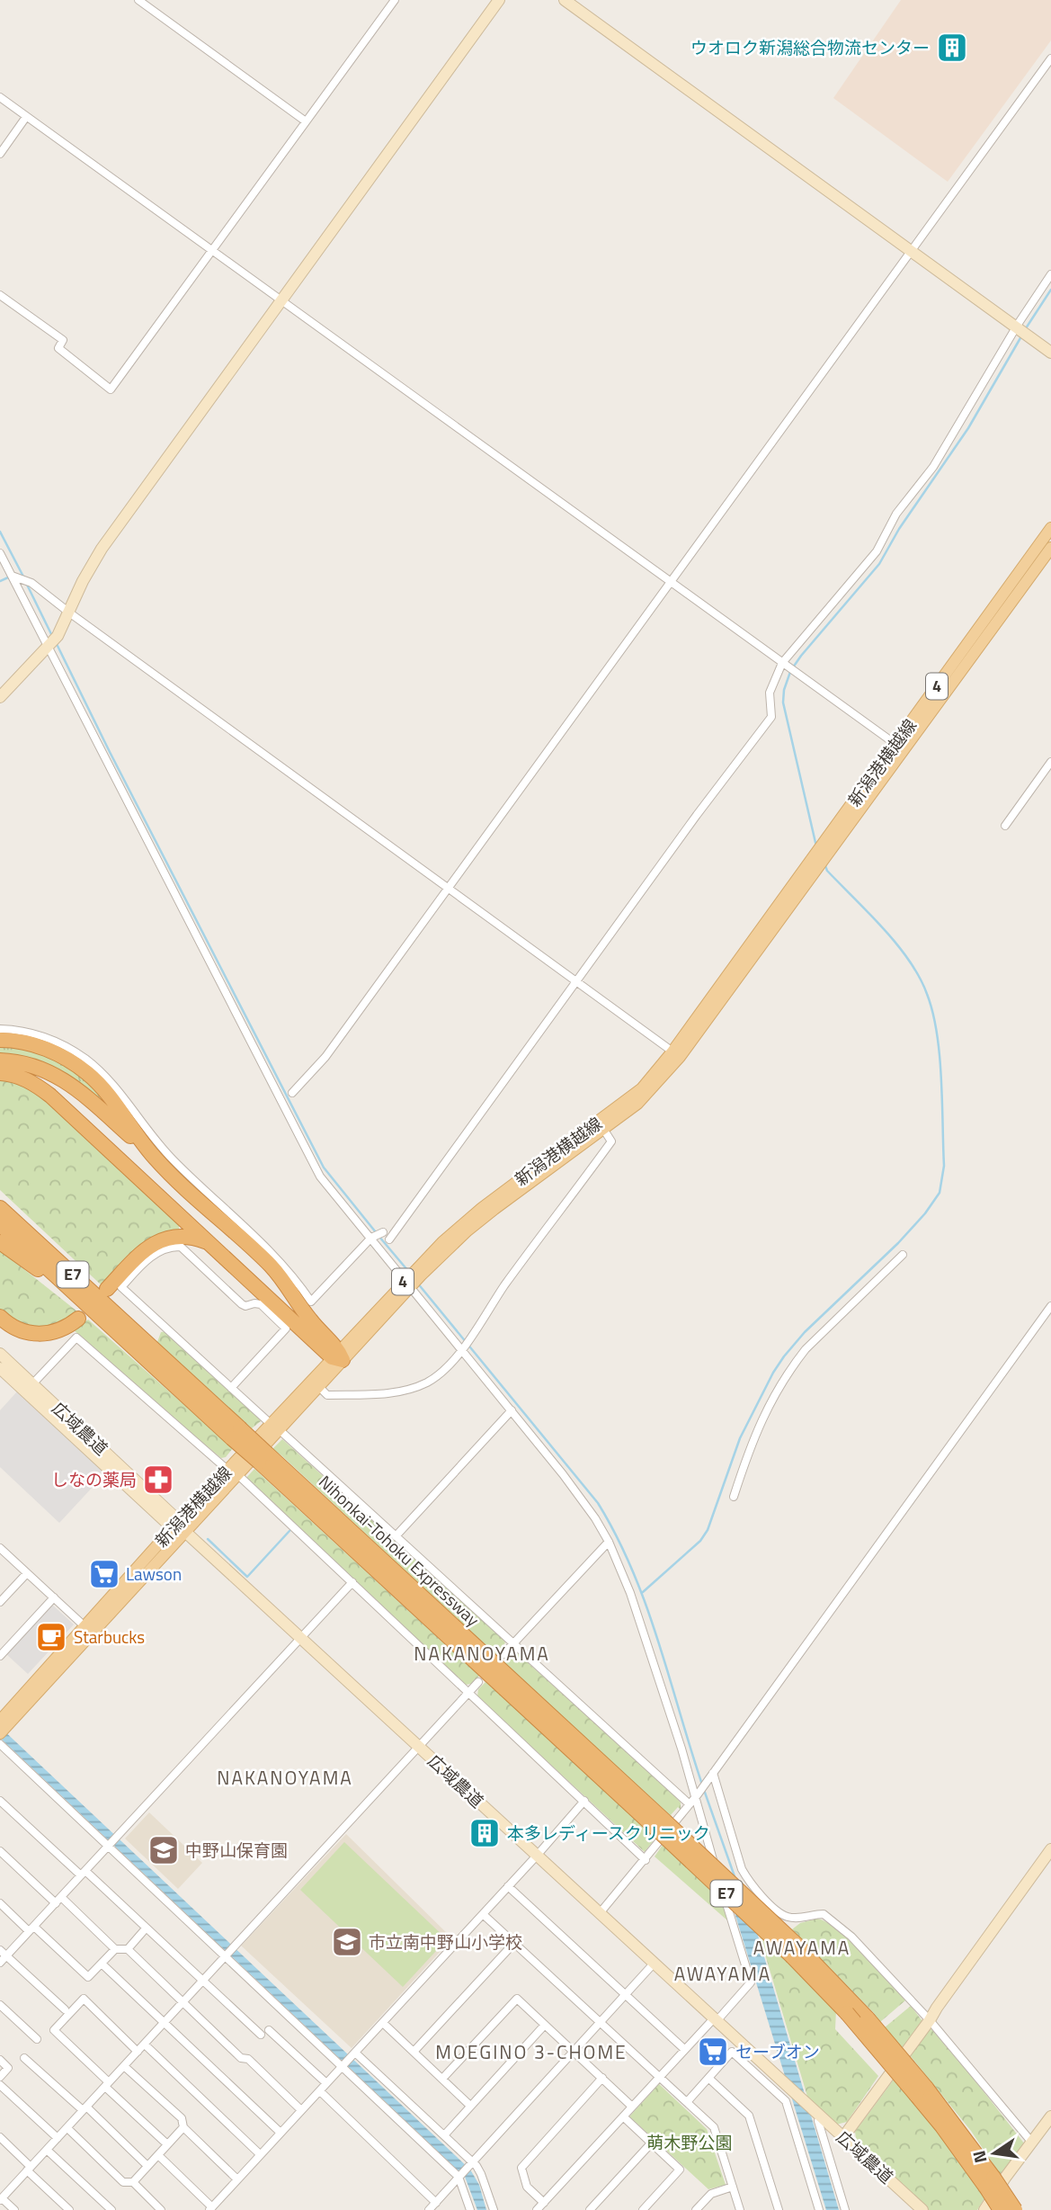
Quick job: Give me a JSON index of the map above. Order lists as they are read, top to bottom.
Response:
{
  "streets": {
    "highway": ["E7", "Nihonkai-Tohoku Expressway"],
    "main road": ["4", "新潟港横越線"],
    "street": ["広域農道"]
  },
  "crossings": [
    ["新潟港横越線", "広域農道"]
  ],
  "districts": [
    "NAKANOYAMA",
    "NAKANOYAMA",
    "AWAYAMA",
    "AWAYAMA",
    "MOEGINO 3-CHOME"
  ],
  "parks": ["萌木野公園"],
  "places": {
    "building": ["ウオロク新潟総合物流センター", "本多レディースクリニック"],
    "pharmacy": ["しなの薬局"],
    "supermarket": ["Lawson", "セーブオン"],
    "cafe": ["Starbucks"],
    "school or university": ["中野山保育園", "市立南中野山小学校"]
  },
  "north": "left"
}
